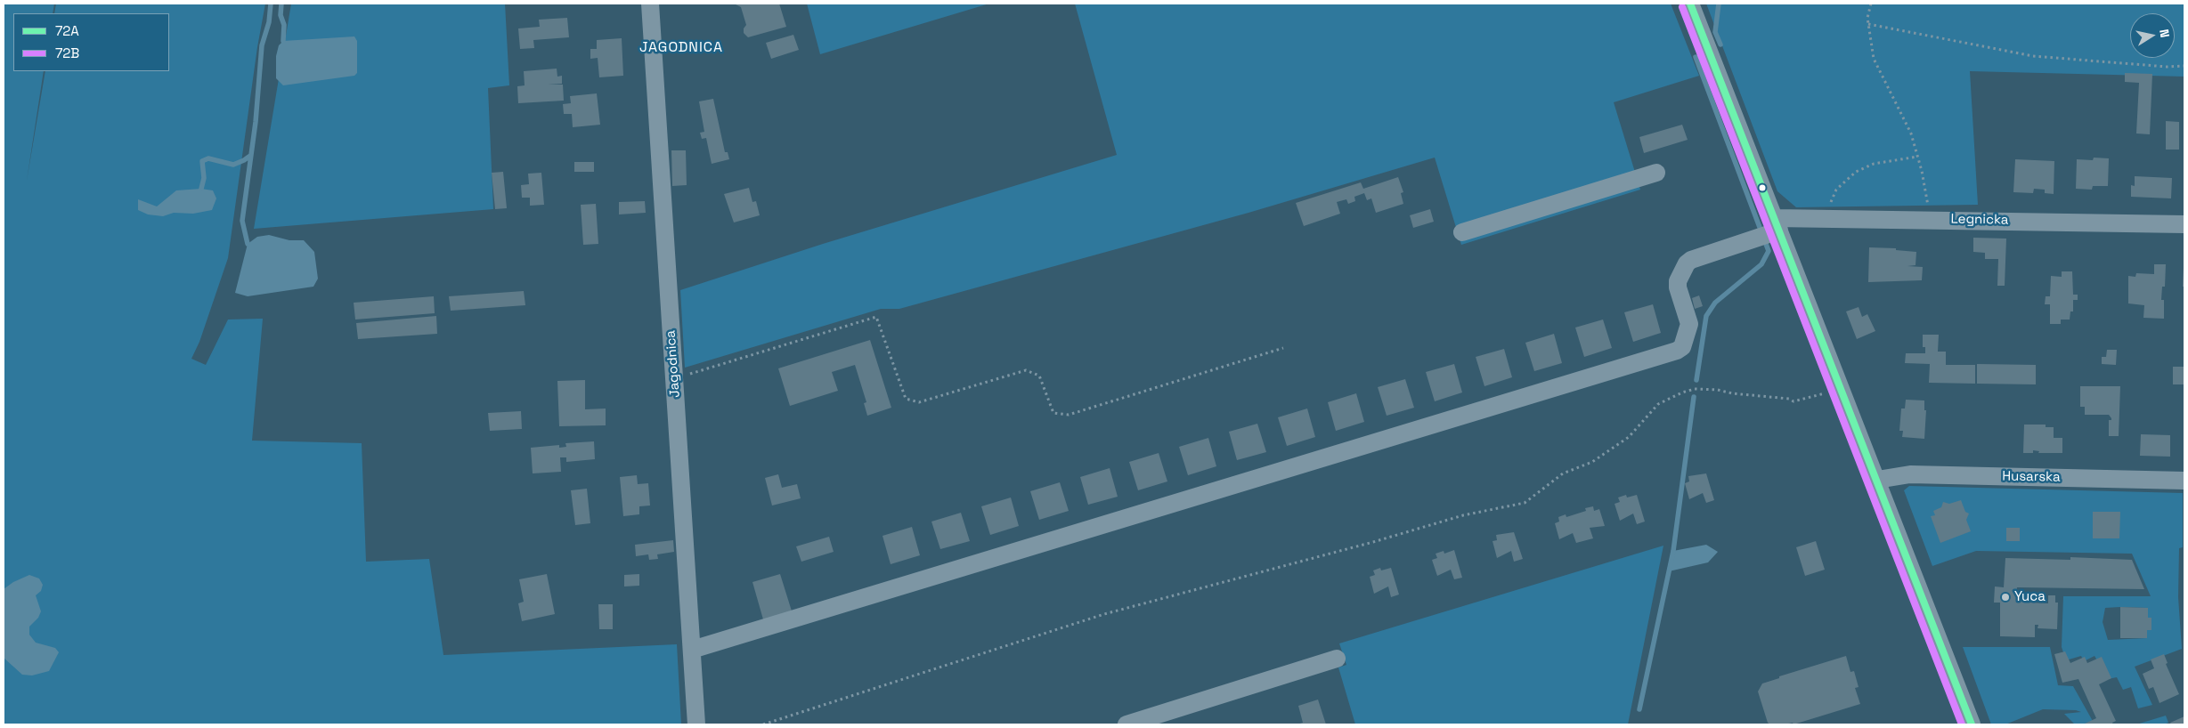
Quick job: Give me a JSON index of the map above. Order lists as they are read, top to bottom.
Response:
{
  "streets": {
    "street": ["Legnicka", "Jagodnica", "Husarska"]
  },
  "crossings": [
    ["Legnicka", "Jagodnica"]
  ],
  "districts": ["JAGODNICA"],
  "places": ["Yuca"],
  "lines": ["transit line 72A", "transit line 72B"],
  "legend": ["72A", "72B"],
  "north": "right"
}
